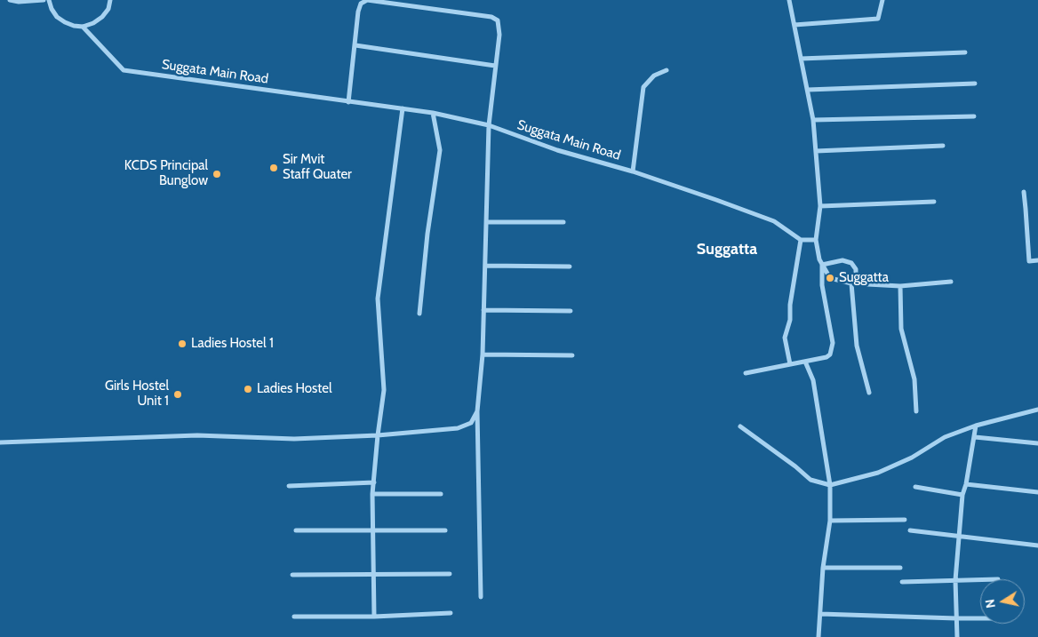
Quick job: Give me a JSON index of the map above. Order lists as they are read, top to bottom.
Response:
{
  "streets": {
    "street": ["Suggata Main Road"]
  },
  "districts": ["Suggatta"],
  "places": [
    "Sir Mvit Staff Quater",
    "KCDS Principal Bunglow",
    "Suggatta",
    "Ladies Hostel 1",
    "Ladies Hostel",
    "Girls Hostel Unit 1"
  ],
  "north": "left"
}
